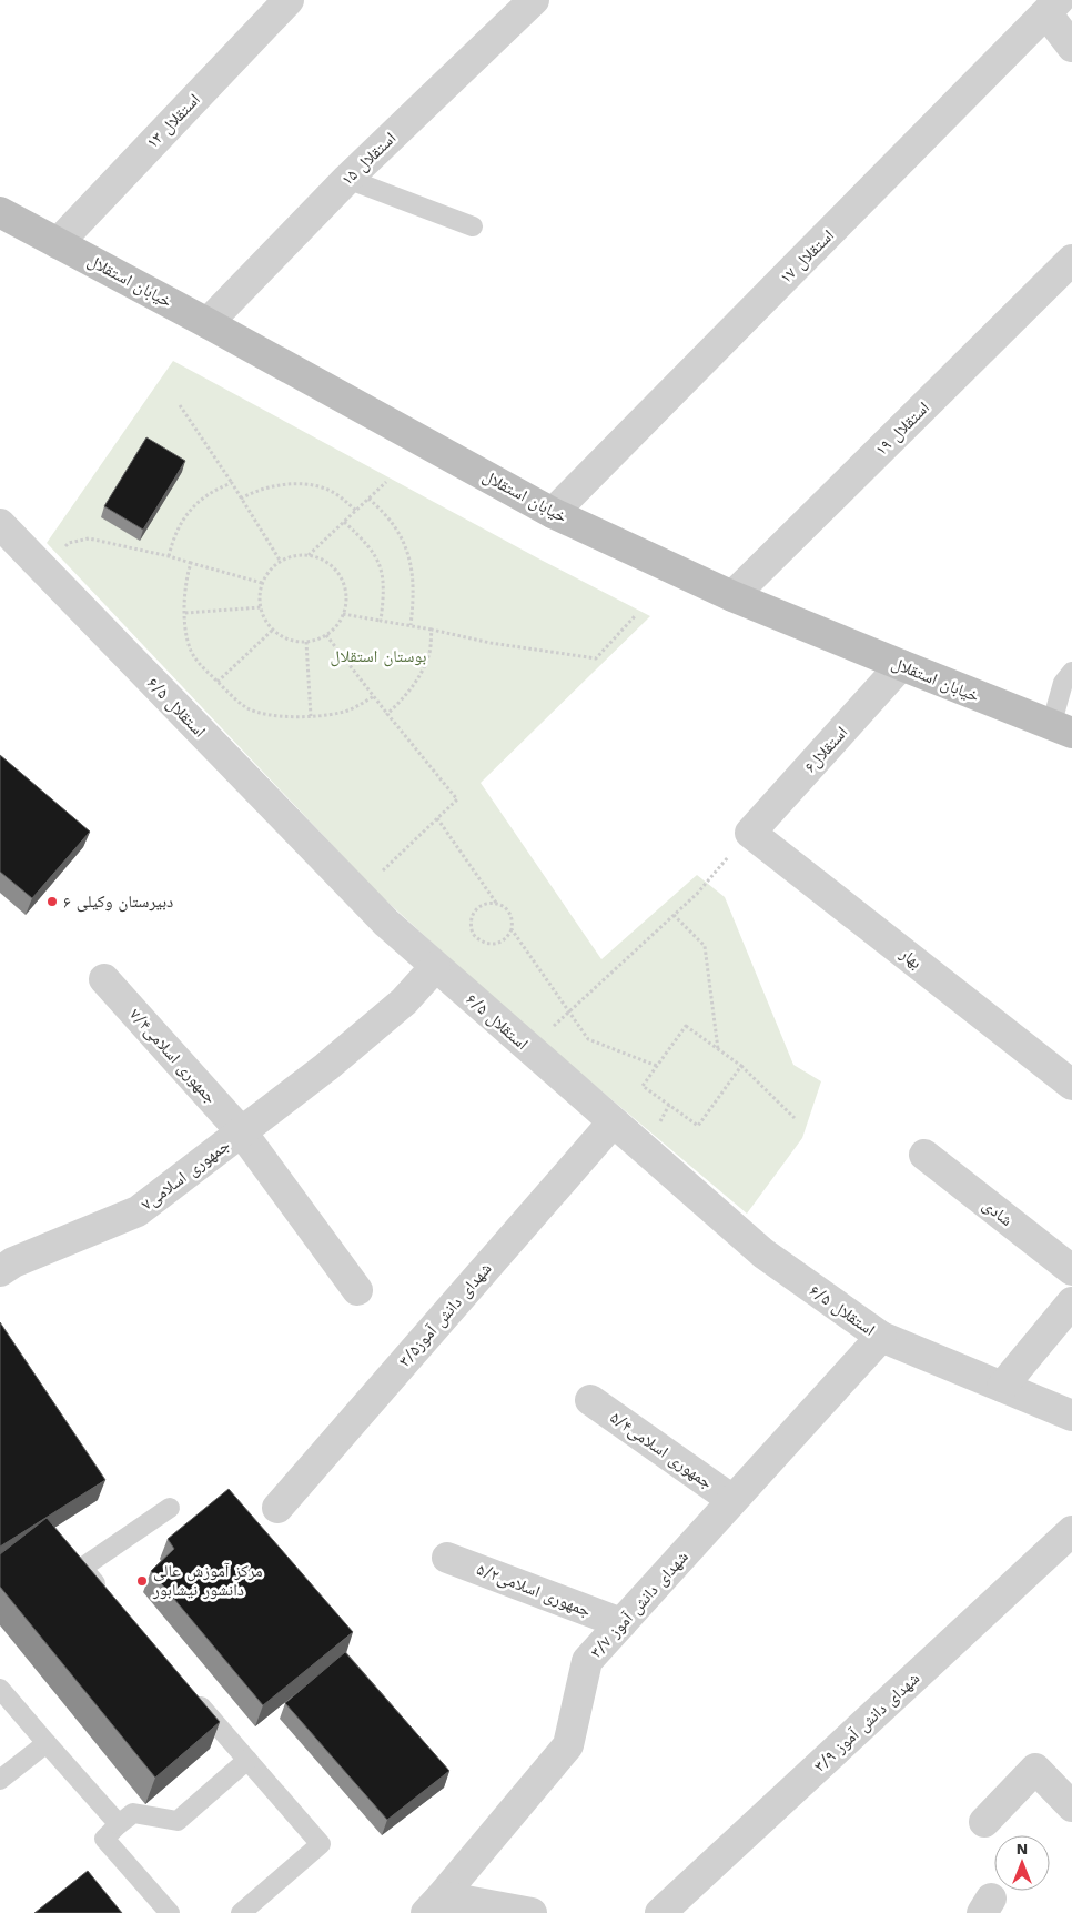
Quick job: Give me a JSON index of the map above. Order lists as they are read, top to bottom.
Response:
{
  "streets": {
    "main road": ["خیابان استقلال"],
    "street": [
      "استقلال ۱۳",
      "استقلال ۱۵",
      "استقلال ۱۷",
      "استقلال ۱۹",
      "استقلال ۶/۵",
      "استقلال۶",
      "بهار",
      "جمهوری اسلامی۷/۴",
      "جمهوری اسلامی۷",
      "شادی",
      "شهدای دانش آموز۳/۵",
      "جمهوری اسلامی۵/۴",
      "جمهوری اسلامی۵/۲",
      "شهدای دانش آموز ۳/۷",
      "شهدای دانش آموز ۳/۹"
    ]
  },
  "crossings": [
    ["استقلال ۱۳", "خیابان استقلال"],
    ["استقلال ۱۵", "خیابان استقلال"],
    ["استقلال ۱۷", "خیابان استقلال"],
    ["خیابان استقلال", "استقلال ۱۹"],
    ["خیابان استقلال", "استقلال۶"],
    ["استقلال ۶/۵", "جمهوری اسلامی۷"],
    ["استقلال ۶/۵", "شهدای دانش آموز۳/۵"],
    ["استقلال ۶/۵", "شهدای دانش آموز ۳/۷"],
    ["استقلال۶", "بهار"],
    ["جمهوری اسلامی۷/۴", "جمهوری اسلامی۷"],
    ["جمهوری اسلامی۵/۴", "شهدای دانش آموز ۳/۷"],
    ["جمهوری اسلامی۵/۲", "شهدای دانش آموز ۳/۷"]
  ],
  "parks": ["بوستان استقلال"],
  "places": ["دبیرستان وکیلی ۶", "مرکز آموزش عالی دانشور نیشابور"],
  "north": "top"
}
